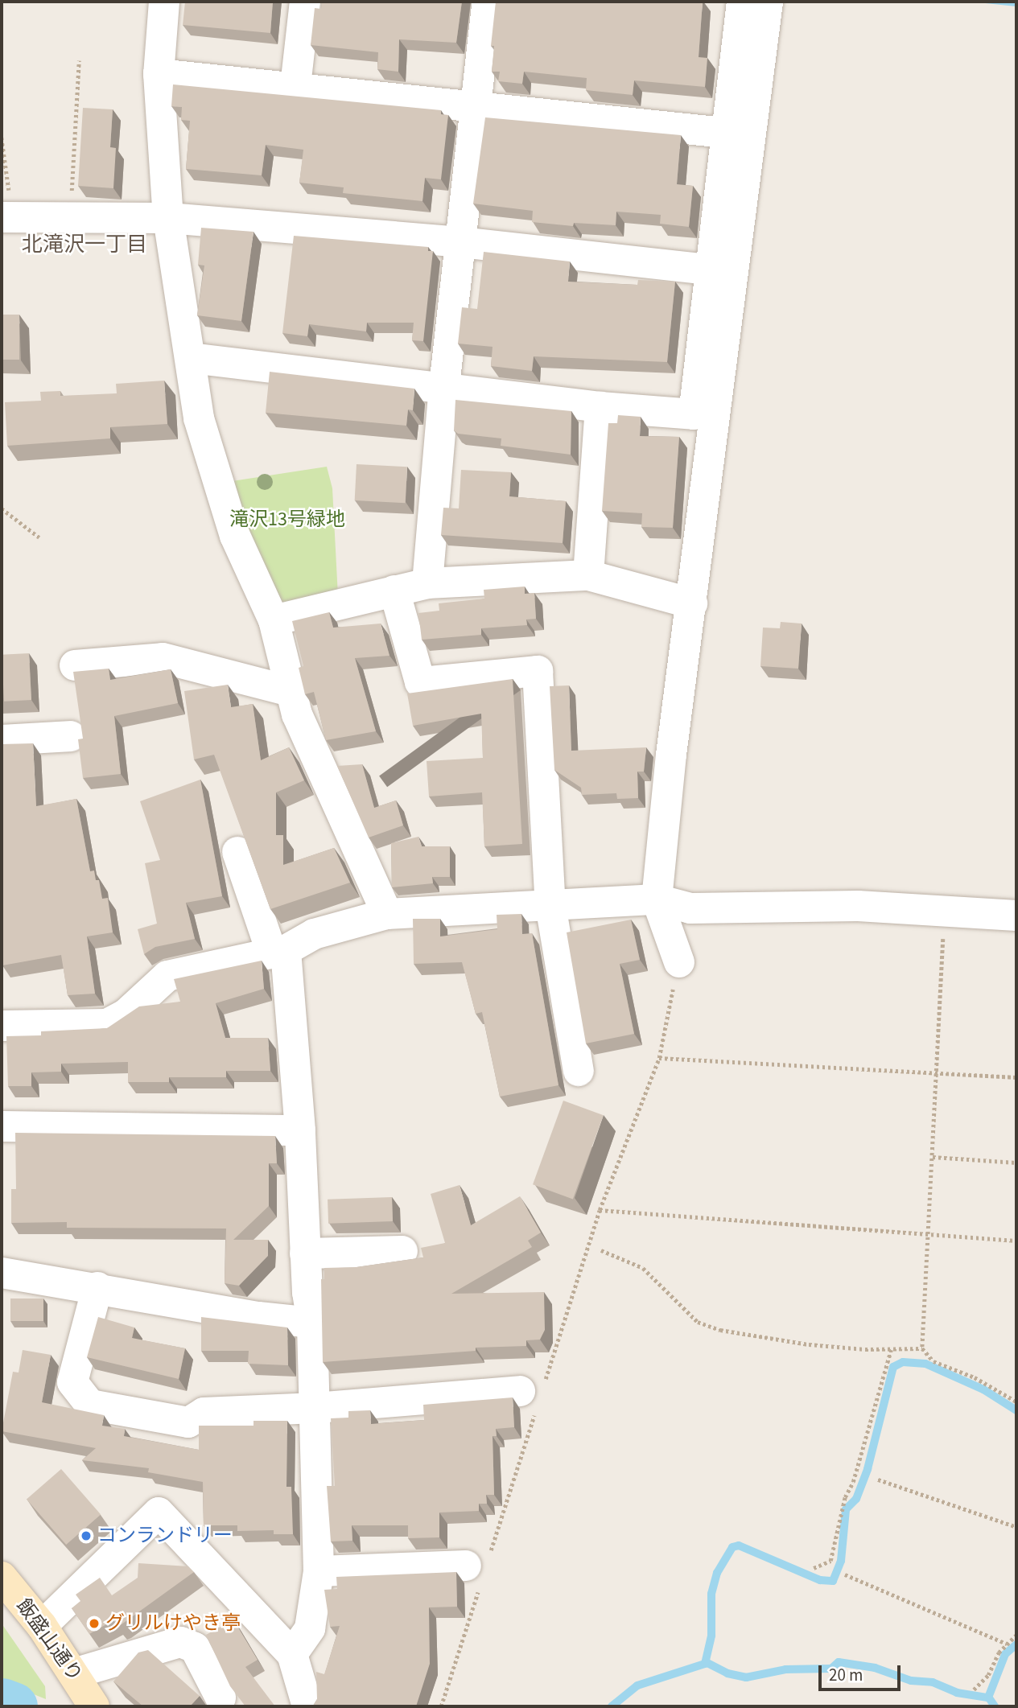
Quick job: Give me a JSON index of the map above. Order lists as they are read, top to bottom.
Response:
{
  "streets": {
    "street": ["飯盛山通り"]
  },
  "districts": ["北滝沢一丁目"],
  "parks": ["滝沢13号緑地"],
  "places": ["コンランドリー", "グリルけやき亭"],
  "scale_bar": "20 m"
}
